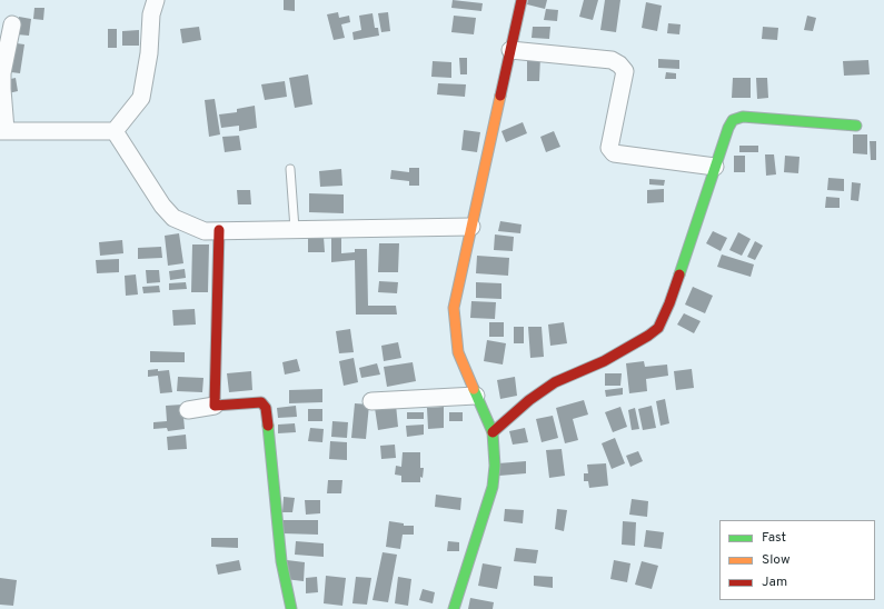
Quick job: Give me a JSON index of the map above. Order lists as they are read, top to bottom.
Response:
{
  "legend": ["Fast", "Slow", "Jam"]
}
